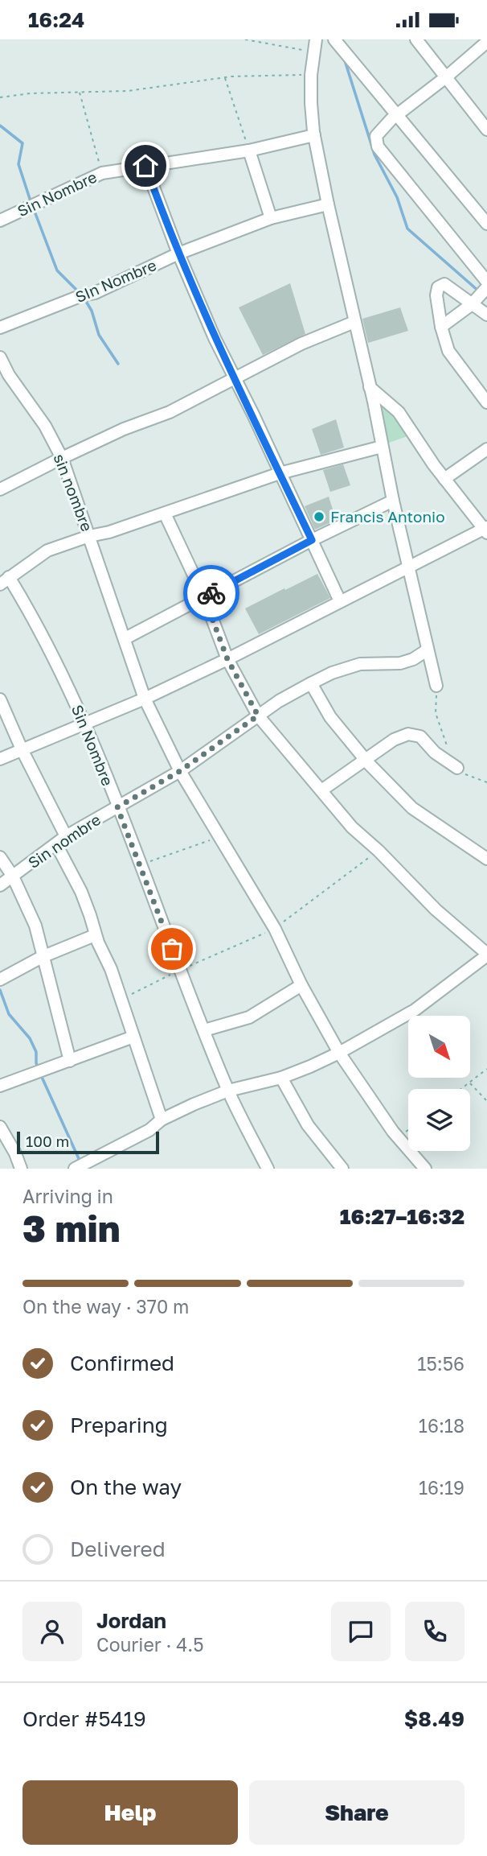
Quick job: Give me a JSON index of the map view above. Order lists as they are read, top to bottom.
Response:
{
  "streets": {
    "street": [
      "Sin Nombre",
      "SIn Nombre",
      "sin nombre",
      "Sin nombre"
    ]
  },
  "crossings": [
    ["Sin Nombre", "sin nombre"],
    ["Sin Nombre", "Sin nombre"],
    ["sin nombre", "Sin nombre"]
  ],
  "places": ["Francis Antonio"],
  "scale_bar": "100 m",
  "north": "bottom right",
  "page": {
    "status": "16:24",
    "scale": "100 m",
    "heading": ["3 min", "Arriving in", "16:27–16:32"],
    "panel": [
      "Jordan",
      "Courier · 4.5",
      "Order #5419",
      "$8.49"
    ],
    "bar": "On the way · 370 m",
    "list": [
      ["Confirmed", "15:56"],
      ["Preparing", "16:18"],
      ["On the way", "16:19"],
      "Delivered"
    ],
    "buttons": ["Help", "Share"]
  }
}
